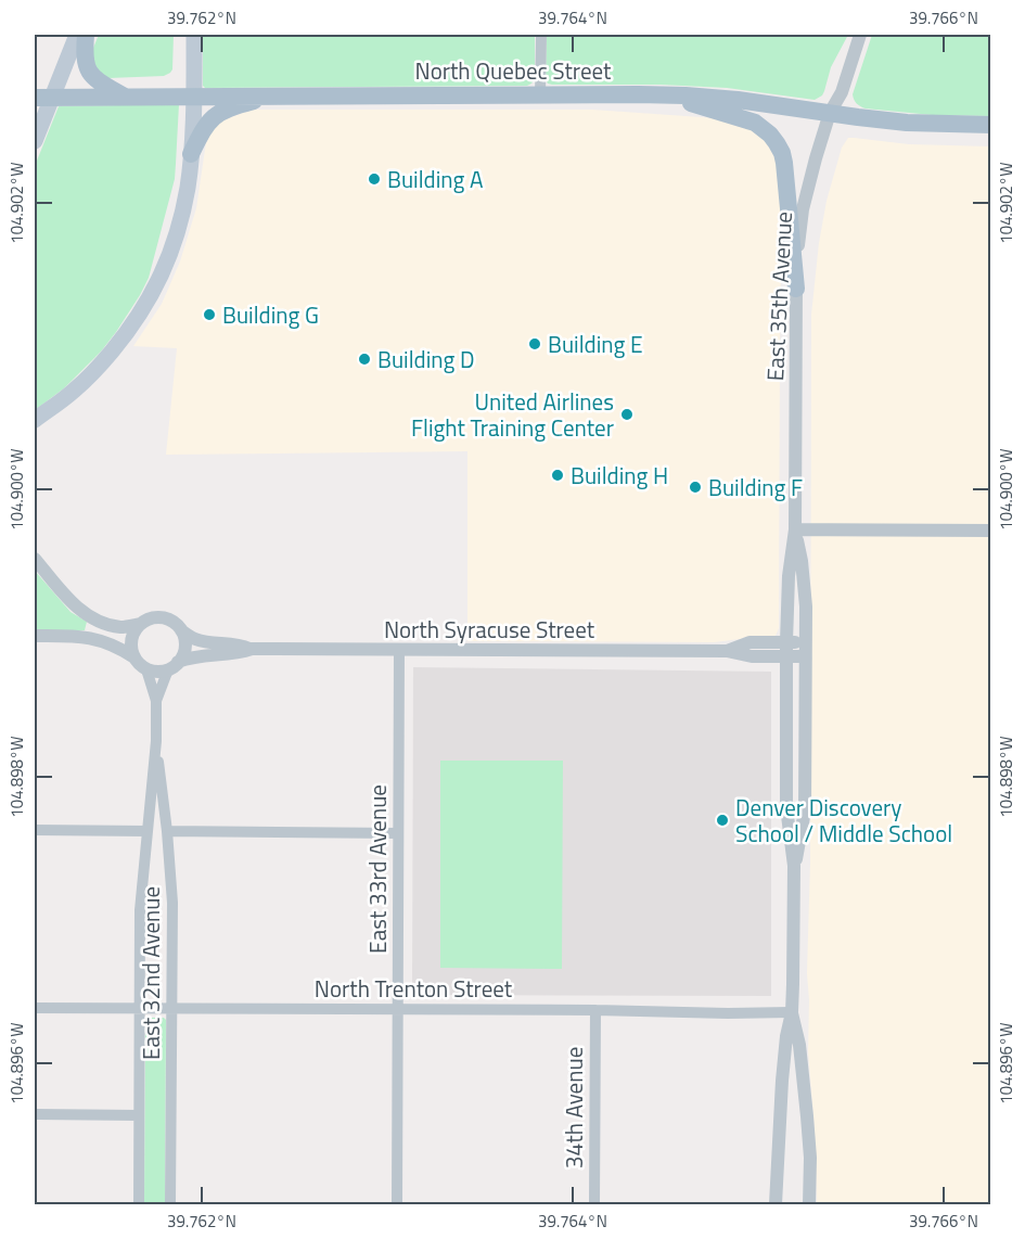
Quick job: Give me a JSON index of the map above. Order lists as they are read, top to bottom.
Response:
{
  "streets": {
    "main road": ["North Quebec Street"],
    "street": [
      "East 35th Avenue",
      "North Syracuse Street",
      "East 33rd Avenue",
      "East 32nd Avenue",
      "North Trenton Street",
      "34th Avenue"
    ]
  },
  "crossings": [
    ["North Quebec Street", "East 35th Avenue"],
    ["East 35th Avenue", "North Syracuse Street"],
    ["East 35th Avenue", "North Trenton Street"],
    ["North Syracuse Street", "East 33rd Avenue"],
    ["North Syracuse Street", "East 32nd Avenue"],
    ["East 33rd Avenue", "North Trenton Street"],
    ["East 32nd Avenue", "North Trenton Street"],
    ["North Trenton Street", "34th Avenue"]
  ],
  "places": [
    "Building A",
    "Building G",
    "Building E",
    "Building D",
    "United Airlines Flight Training Center",
    "Building H",
    "Building F",
    "Denver Discovery School / Middle School"
  ],
  "coordinates": [
    "39.762°N",
    "39.764°N",
    "39.766°N",
    "104.902°W",
    "104.900°W",
    "104.898°W",
    "104.896°W"
  ]
}
